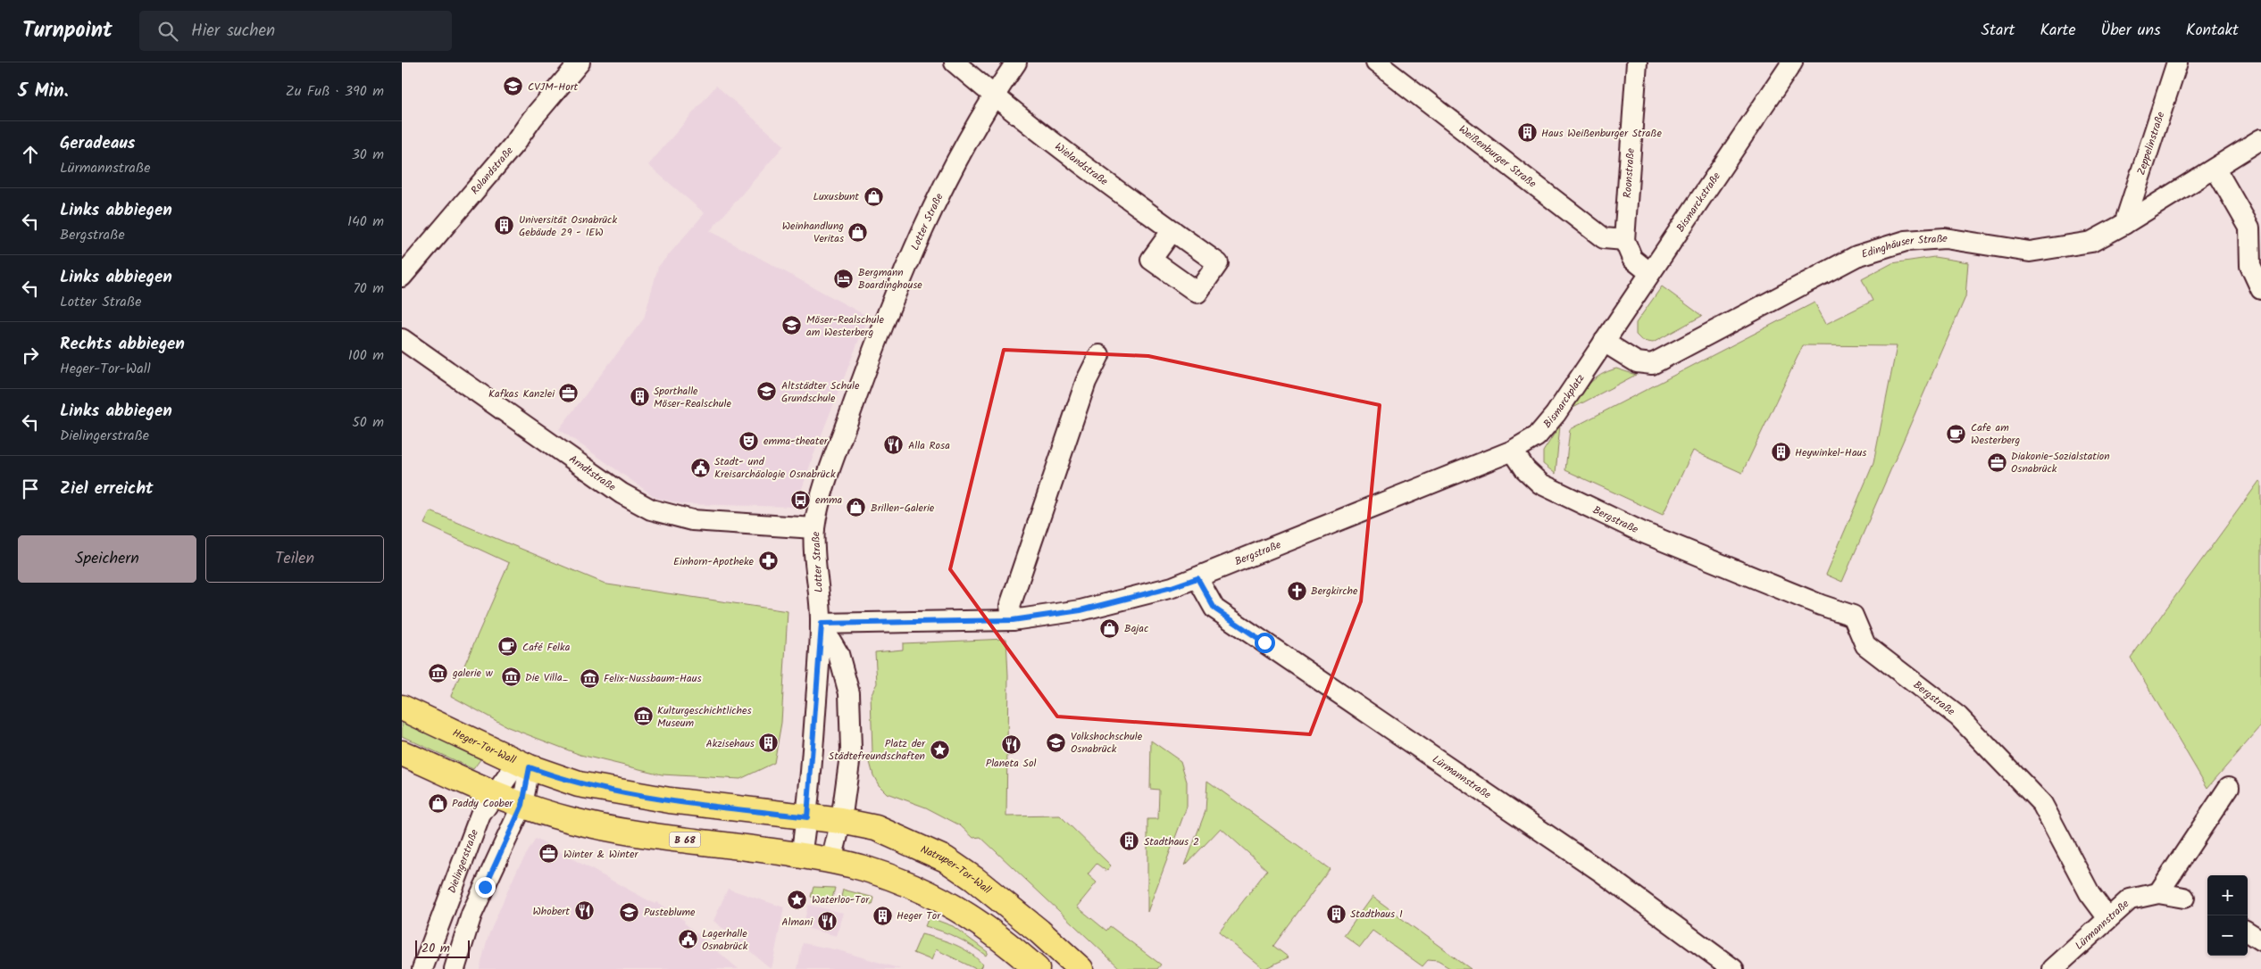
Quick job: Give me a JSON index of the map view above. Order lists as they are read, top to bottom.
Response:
{
  "streets": {
    "main road": ["Heger-Tor-Wall", "B 68", "Natruper-Tor-Wall"],
    "street": [
      "Zeppelinstraße",
      "Weißenburger Straße",
      "Wielandstraße",
      "Rolandstraße",
      "Roonstraße",
      "Bismarckstraße",
      "Lotter Straße",
      "Edinghäuser Straße",
      "Bismarckplatz",
      "Arndtstraße",
      "Bergstraße",
      "Lürmannstraße",
      "Dielingerstraße"
    ]
  },
  "crossings": [
    ["Zeppelinstraße", "Edinghäuser Straße"],
    ["Weißenburger Straße", "Roonstraße"],
    ["Wielandstraße", "Lotter Straße"],
    ["Roonstraße", "Bismarckstraße"],
    ["Bismarckstraße", "Edinghäuser Straße"],
    ["Bismarckstraße", "Bismarckplatz"],
    ["Lotter Straße", "Arndtstraße"],
    ["Lotter Straße", "Bergstraße"],
    ["Lotter Straße", "Heger-Tor-Wall"],
    ["Lotter Straße", "B 68"],
    ["Lotter Straße", "Natruper-Tor-Wall"],
    ["Edinghäuser Straße", "Bismarckplatz"],
    ["Bismarckplatz", "Bergstraße"],
    ["Bergstraße", "Lürmannstraße"],
    ["Heger-Tor-Wall", "Dielingerstraße"],
    ["Heger-Tor-Wall", "Natruper-Tor-Wall"],
    ["B 68", "Dielingerstraße"]
  ],
  "places": {
    "school or university": [
      "CVJM-Hort",
      "Möser-Realschule am Westerberg",
      "Altstädter Schule Grundschule",
      "Volkshochschule Osnabrück",
      "Pusteblume"
    ],
    "building": [
      "Haus Weißenburger Straße",
      "Universität Osnabrück Gebäude 29 - IEW",
      "Sporthalle Möser-Realschule",
      "Heywinkel-Haus",
      "Akzisehaus",
      "Stadthaus 2",
      "Stadthaus 1",
      "Heger Tor"
    ],
    "shop": [
      "Luxusbunt",
      "Weinhandlung Veritas",
      "Brillen-Galerie",
      "Bajac",
      "Paddy Coober"
    ],
    "hotel": ["Bergmann Boardinghouse"],
    "office": ["Kafkas Kanzlei", "Diakonie-Sozialstation Osnabrück", "Winter & Winter"],
    "cafe": ["Cafe am Westerberg", "Café Felka"],
    "theatre": ["emma-theater"],
    "restaurant": [
      "Alla Rosa",
      "Planeta Sol",
      "Whobert",
      "Almani"
    ],
    "public building": ["Stadt- und Kreisarchäologie Osnabrück", "Lagerhalle Osnabrück"],
    "bus stop": ["emma"],
    "pharmacy": ["Einhorn-Apotheke"],
    "church": ["Bergkirche"],
    "museum": [
      "galerie w",
      "Die Villa_",
      "Felix-Nussbaum-Haus",
      "Kulturgeschichtliches Museum"
    ],
    "place": ["Platz der Städtefreundschaften", "Waterloo-Tor"]
  },
  "scale_bar": "20 m",
  "page": {
    "header": "Turnpoint",
    "search": "Hier suchen",
    "nav": [
      "Start",
      "Karte",
      "Über uns",
      "Kontakt"
    ],
    "heading": ["5 Min.", "Zu Fuß · 390 m"],
    "list": [
      ["Geradeaus", "Lürmannstraße", "30 m"],
      ["Links abbiegen", "Bergstraße", "140 m"],
      ["Links abbiegen", "Lotter Straße", "70 m"],
      ["Rechts abbiegen", "Heger-Tor-Wall", "100 m"],
      ["Links abbiegen", "Dielingerstraße", "50 m"],
      "Ziel erreicht"
    ],
    "buttons": ["Speichern", "Teilen"],
    "map_buttons": ["+", "−"],
    "scale": "20 m"
  }
}
